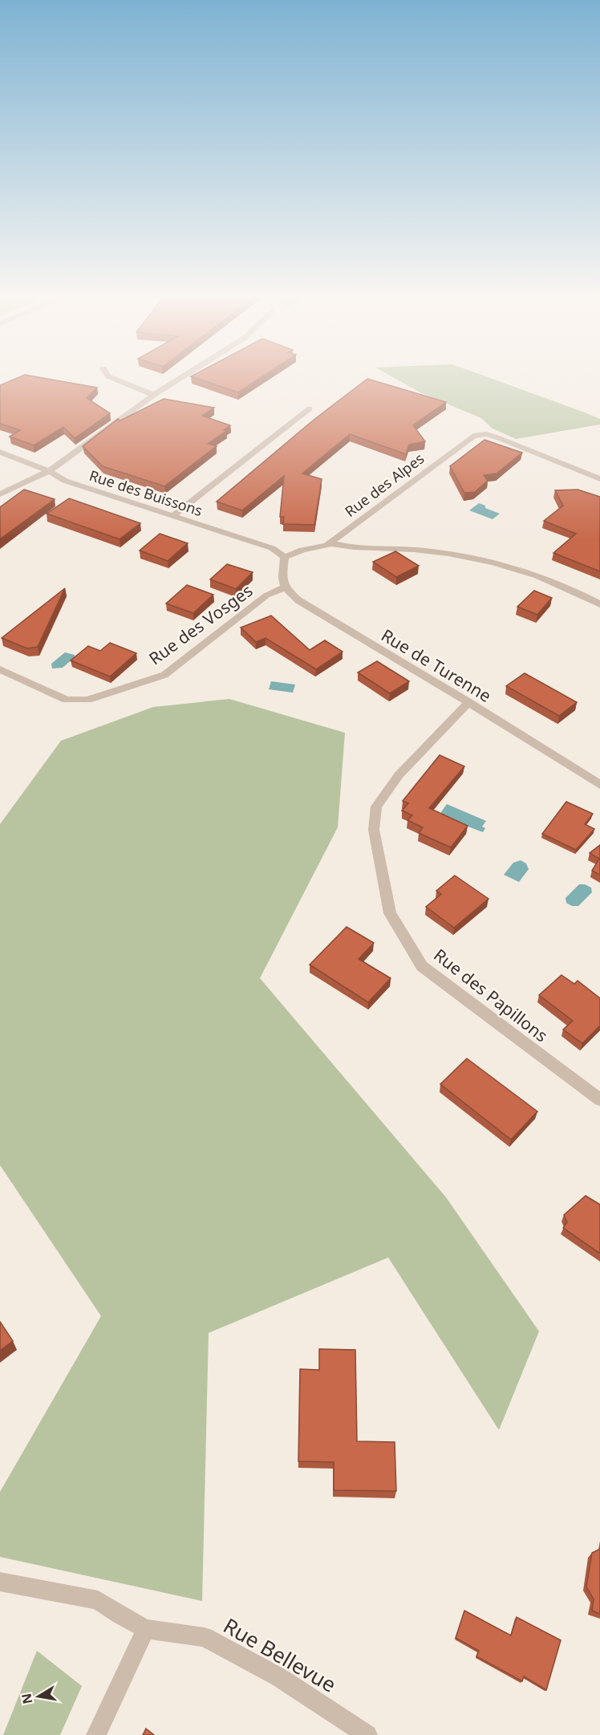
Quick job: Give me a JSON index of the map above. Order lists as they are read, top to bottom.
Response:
{
  "streets": {
    "street": [
      "Rue des Alpes",
      "Rue des Buissons",
      "Rue des Vosges",
      "Rue de Turenne",
      "Rue des Papillons",
      "Rue Bellevue"
    ]
  },
  "crossings": [
    ["Rue des Alpes", "Rue des Buissons"],
    ["Rue des Vosges", "Rue de Turenne"],
    ["Rue de Turenne", "Rue des Papillons"]
  ],
  "north": "left"
}
